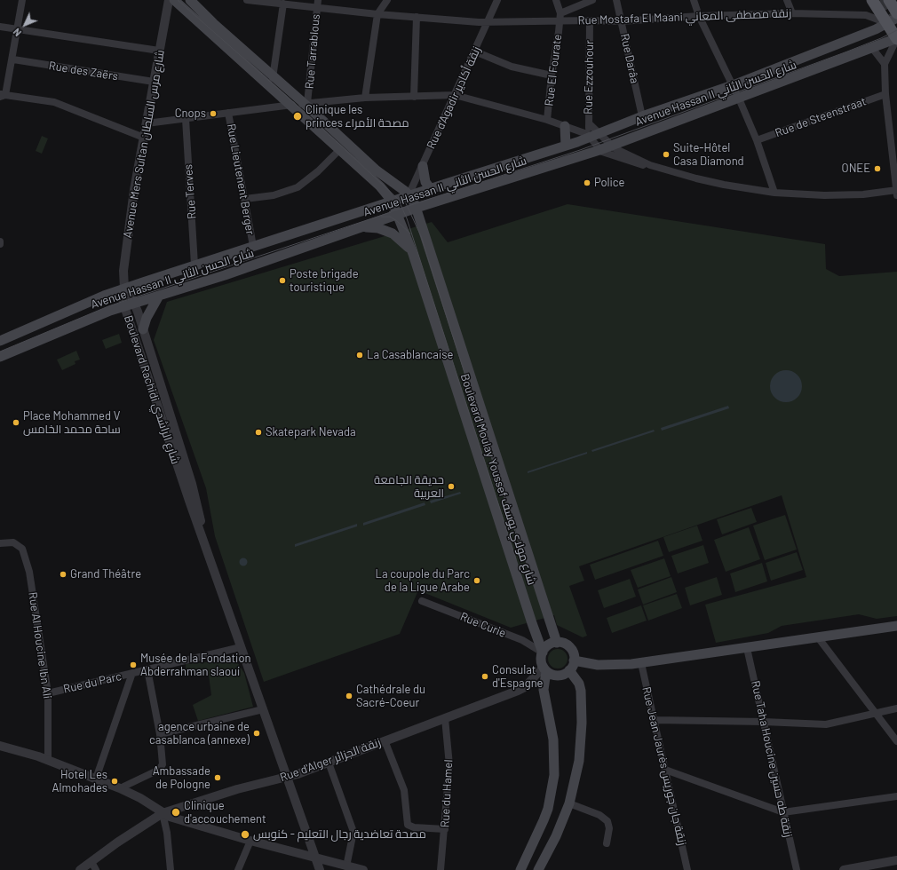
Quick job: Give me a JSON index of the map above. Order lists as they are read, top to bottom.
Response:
{
  "streets": {
    "main road": ["Avenue Hassan II شارع الحسن الثاني", "Boulevard Moulay Youssef شارع مولاي يوسف"],
    "street": [
      "Rue Mostafa El Maani زنقة مصطفى المعاني",
      "Rue Tarrablous",
      "Rue Darâa",
      "Rue El Fourate",
      "Rue des Zaërs",
      "Rue Ezzouhour",
      "Rue d'Agadir زنقة أكادير",
      "Rue de Steenstraat",
      "Avenue Mers Sultan شارع مرس السلطان",
      "Rue Lieutenent Berger",
      "Rue Terves",
      "Boulevard Rachidi شارع الراشدي",
      "Rue Curie",
      "Rue Al Houcine Ibn Ali",
      "Rue du Parc",
      "Rue Taha Houcine زنقة طه حسين",
      "Rue d'Alger زنقة الجزائر",
      "Rue Jean Jaurès زنقة جان جوريس",
      "Rue du Hamel"
    ]
  },
  "crossings": [
    ["Rue Mostafa El Maani زنقة مصطفى المعاني", "Rue Tarrablous"],
    ["Rue Mostafa El Maani زنقة مصطفى المعاني", "Rue Darâa"],
    ["Rue Mostafa El Maani زنقة مصطفى المعاني", "Rue El Fourate"],
    ["Rue Mostafa El Maani زنقة مصطفى المعاني", "Rue Ezzouhour"],
    ["Rue Mostafa El Maani زنقة مصطفى المعاني", "Avenue Hassan II شارع الحسن الثاني"],
    ["Rue Mostafa El Maani زنقة مصطفى المعاني", "Rue d'Agadir زنقة أكادير"],
    ["Rue Tarrablous", "Boulevard Moulay Youssef شارع مولاي يوسف"],
    ["Rue Darâa", "Avenue Hassan II شارع الحسن الثاني"],
    ["Rue des Zaërs", "Avenue Mers Sultan شارع مرس السلطان"],
    ["Rue Ezzouhour", "Avenue Hassan II شارع الحسن الثاني"],
    ["Avenue Hassan II شارع الحسن الثاني", "Rue d'Agadir زنقة أكادير"],
    ["Avenue Hassan II شارع الحسن الثاني", "Avenue Mers Sultan شارع مرس السلطان"],
    ["Avenue Hassan II شارع الحسن الثاني", "Rue Lieutenent Berger"],
    ["Avenue Hassan II شارع الحسن الثاني", "Rue Terves"],
    ["Avenue Hassan II شارع الحسن الثاني", "Boulevard Rachidi شارع الراشدي"],
    ["Avenue Hassan II شارع الحسن الثاني", "Boulevard Moulay Youssef شارع مولاي يوسف"],
    ["Rue d'Agadir زنقة أكادير", "Boulevard Moulay Youssef شارع مولاي يوسف"],
    ["Avenue Mers Sultan شارع مرس السلطان", "Boulevard Rachidi شارع الراشدي"],
    ["Boulevard Rachidi شارع الراشدي", "Rue du Parc"],
    ["Boulevard Rachidi شارع الراشدي", "Rue d'Alger زنقة الجزائر"],
    ["Boulevard Moulay Youssef شارع مولاي يوسف", "Rue Curie"],
    ["Boulevard Moulay Youssef شارع مولاي يوسف", "Rue d'Alger زنقة الجزائر"],
    ["Rue Curie", "Rue d'Alger زنقة الجزائر"],
    ["Rue Al Houcine Ibn Ali", "Rue du Parc"],
    ["Rue d'Alger زنقة الجزائر", "Rue du Hamel"]
  ],
  "places": [
    "Cnops",
    "Clinique les princes مصحة الأمراء",
    "Suite-Hôtel Casa Diamond",
    "ONEE",
    "Police",
    "Poste brigade touristique",
    "La Casablancaise",
    "Place Mohammed V ساحة محمد الخامس",
    "Skatepark Nevada",
    "حديقة الجامعة العربية",
    "Grand Théâtre",
    "La coupole du Parc de la Ligue Arabe",
    "Musée de la Fondation Abderrahman slaoui",
    "Consulat d'Espagne",
    "Cathédrale du Sacré-Coeur",
    "agence urbaine de casablanca (annexe)",
    "Ambassade de Pologne",
    "Hotel Les Almohades",
    "Clinique d'accouchement",
    "مصحة تعاضدية رجال التعليم - كنوبس"
  ],
  "north": "bottom left"
}
